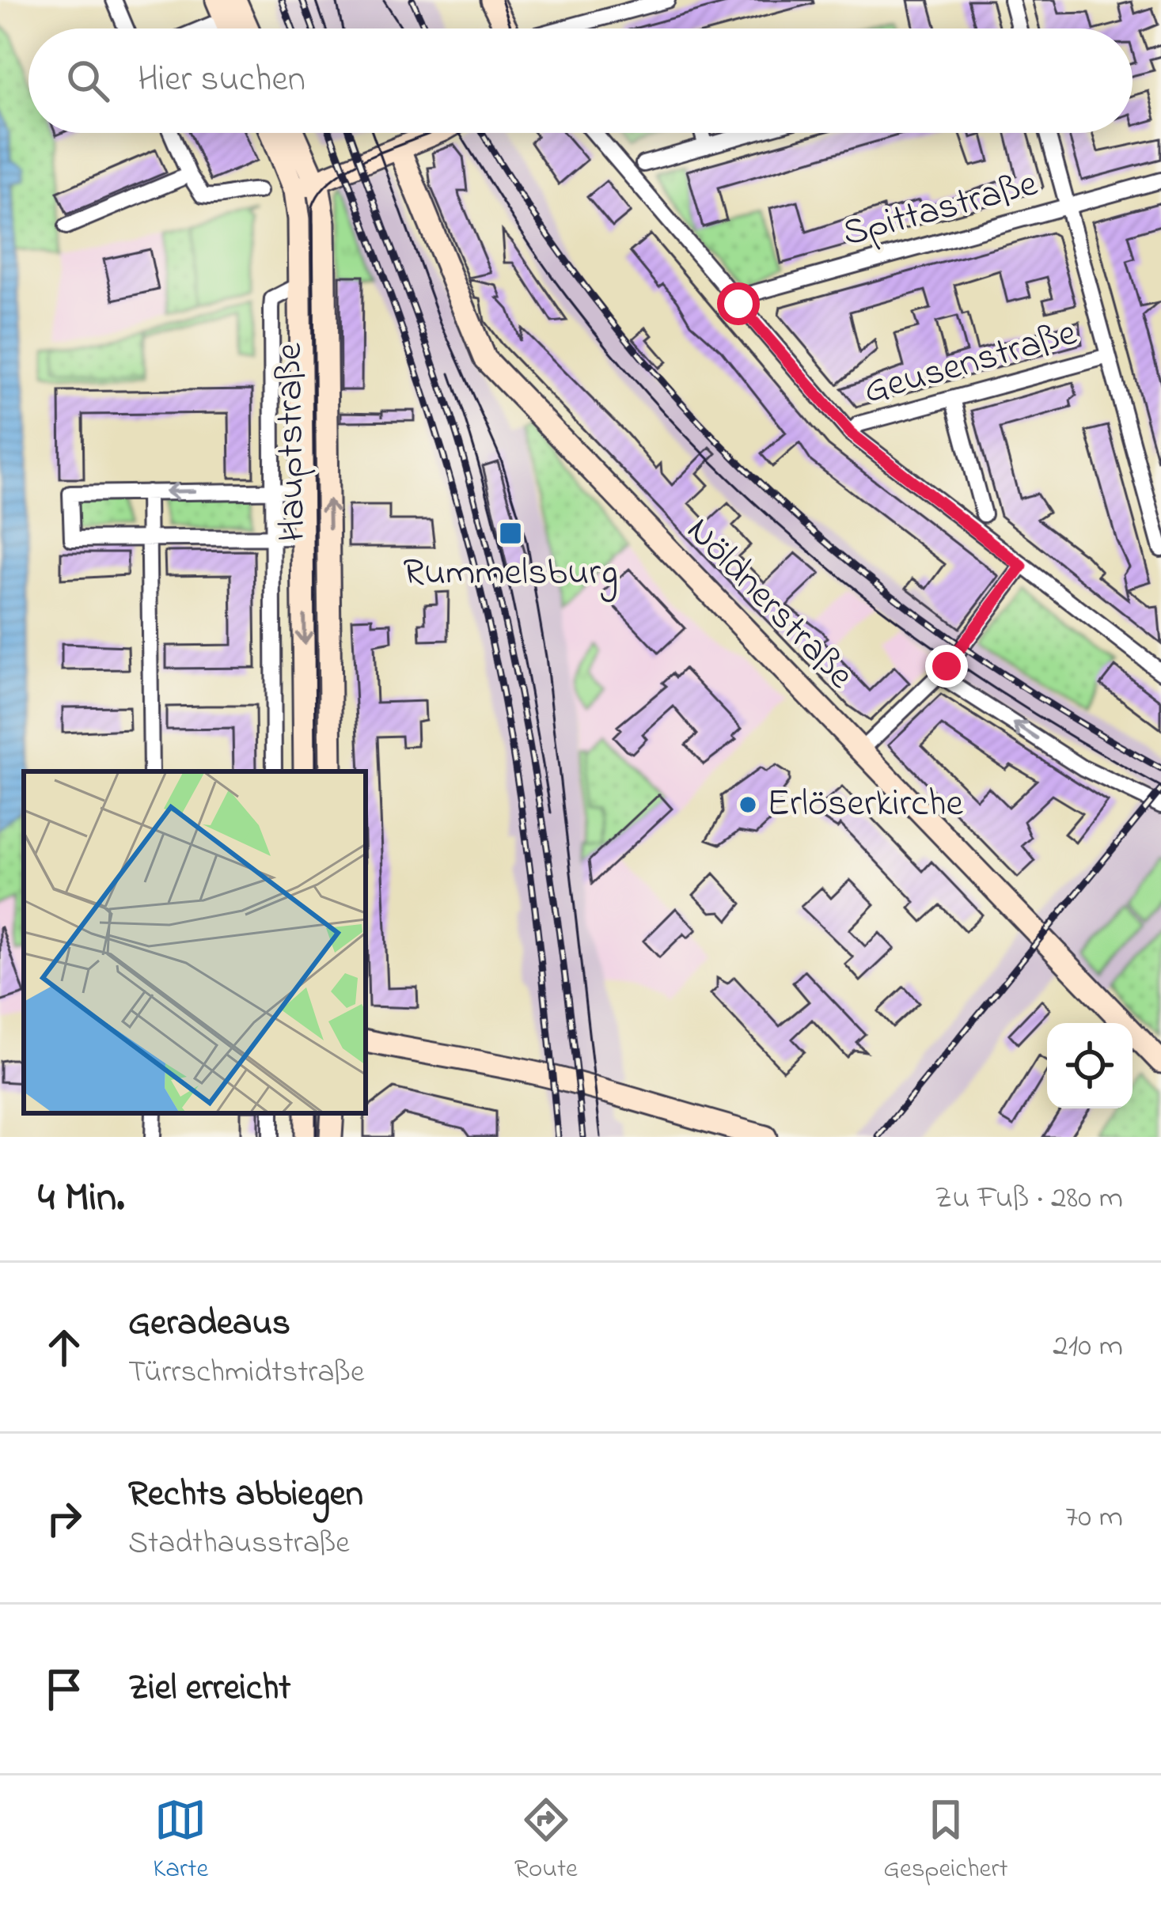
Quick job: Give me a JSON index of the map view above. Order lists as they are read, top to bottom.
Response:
{
  "streets": {
    "main road": ["Hauptstraße", "Nöldnerstraße"],
    "street": ["Spittastraße", "Geusenstraße"]
  },
  "places": {
    "transit": ["Rummelsburg"],
    "other": ["Erlöserkirche"]
  },
  "page": {
    "search": "Hier suchen",
    "heading": ["4 Min.", "Zu Fuß · 280 m"],
    "list": [
      ["Geradeaus", "Türrschmidtstraße", "210 m"],
      ["Rechts abbiegen", "Stadthausstraße", "70 m"],
      "Ziel erreicht"
    ],
    "nav": ["Karte", "Route", "Gespeichert"]
  }
}
